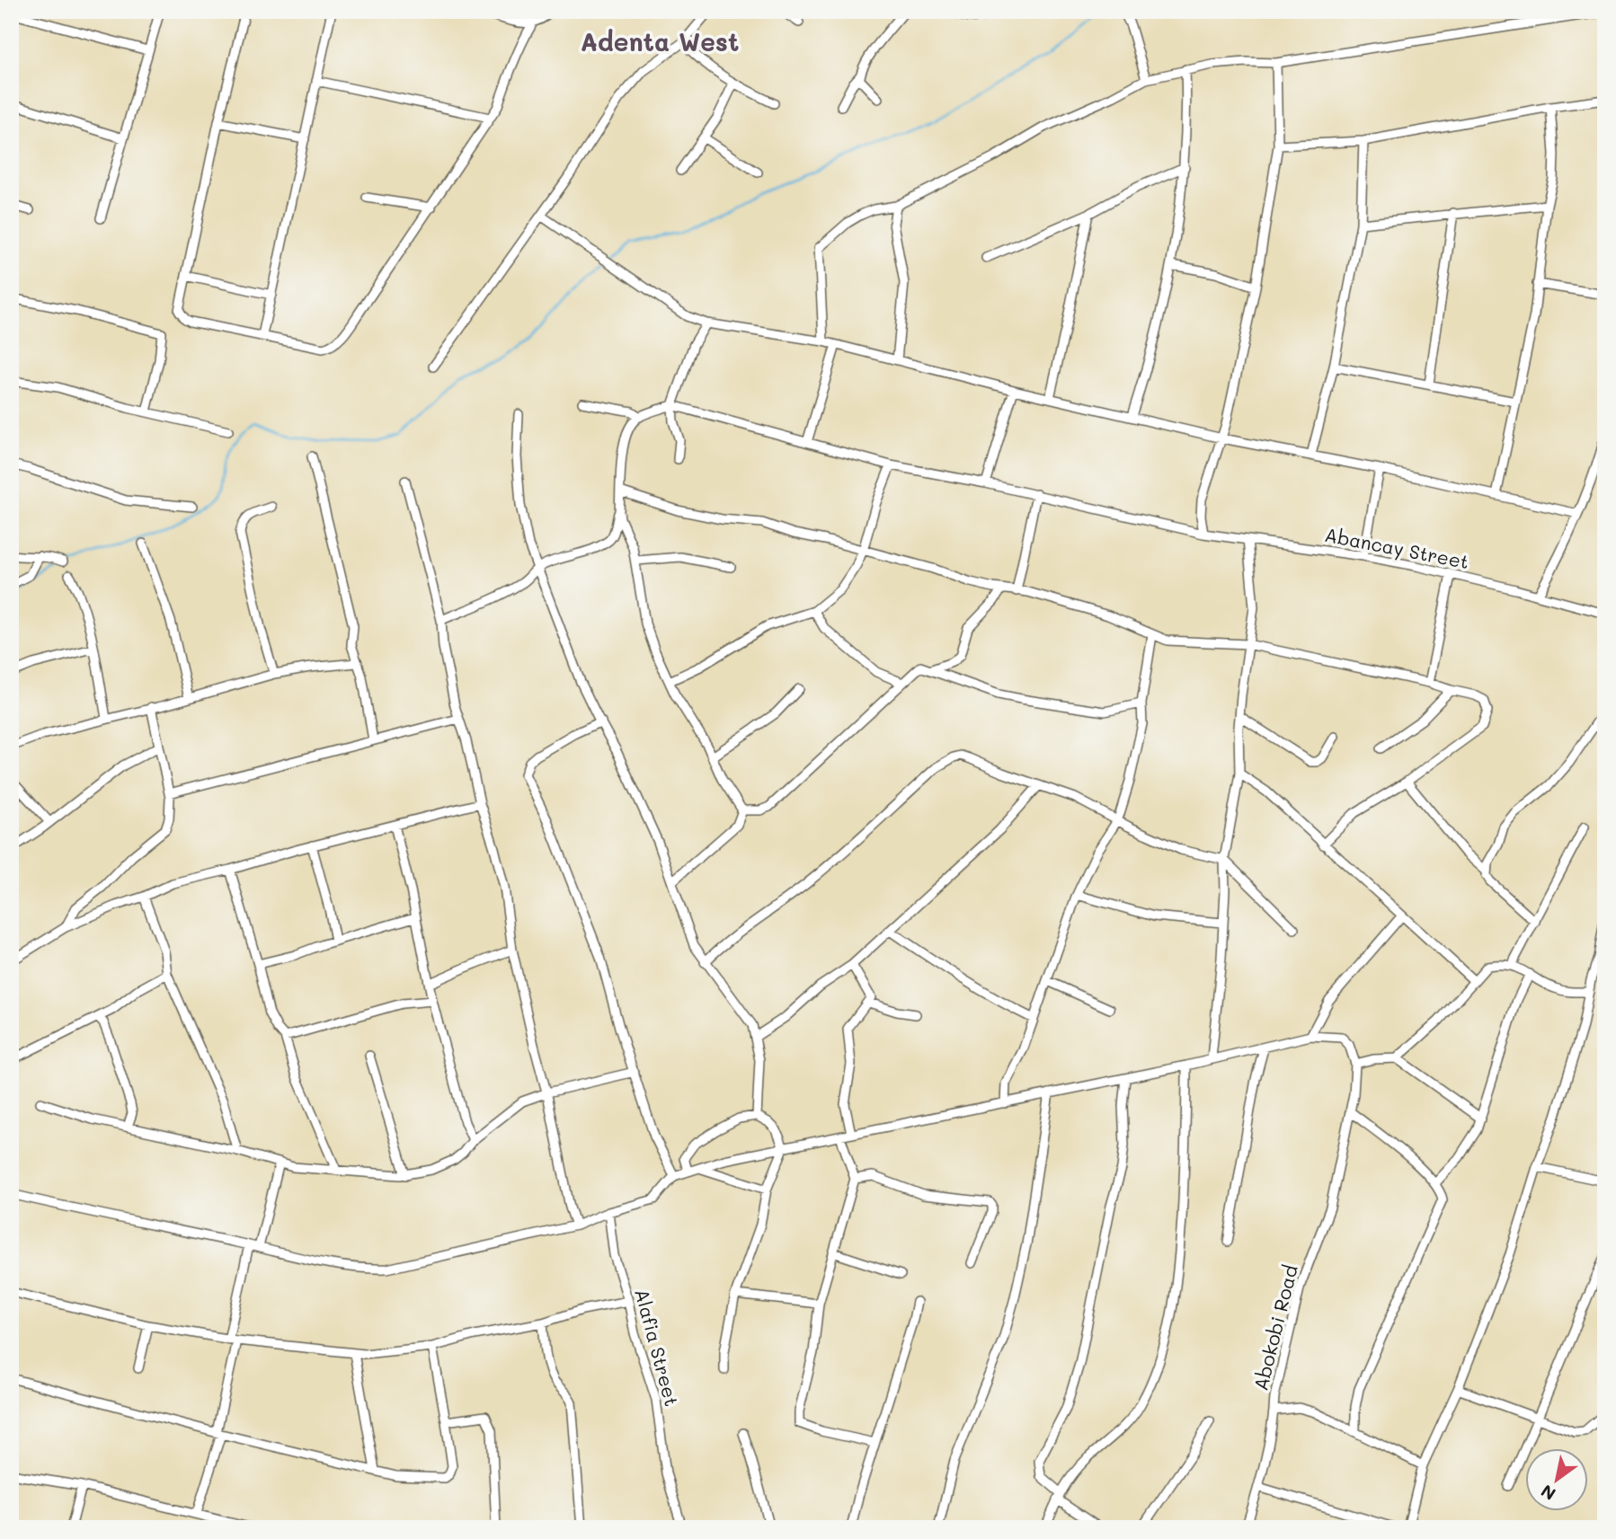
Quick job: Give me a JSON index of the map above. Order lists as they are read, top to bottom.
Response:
{
  "streets": {
    "street": ["Abancay Street", "Abokobi Road", "Alafia Street"]
  },
  "districts": ["Adenta West"],
  "north": "bottom left"
}
